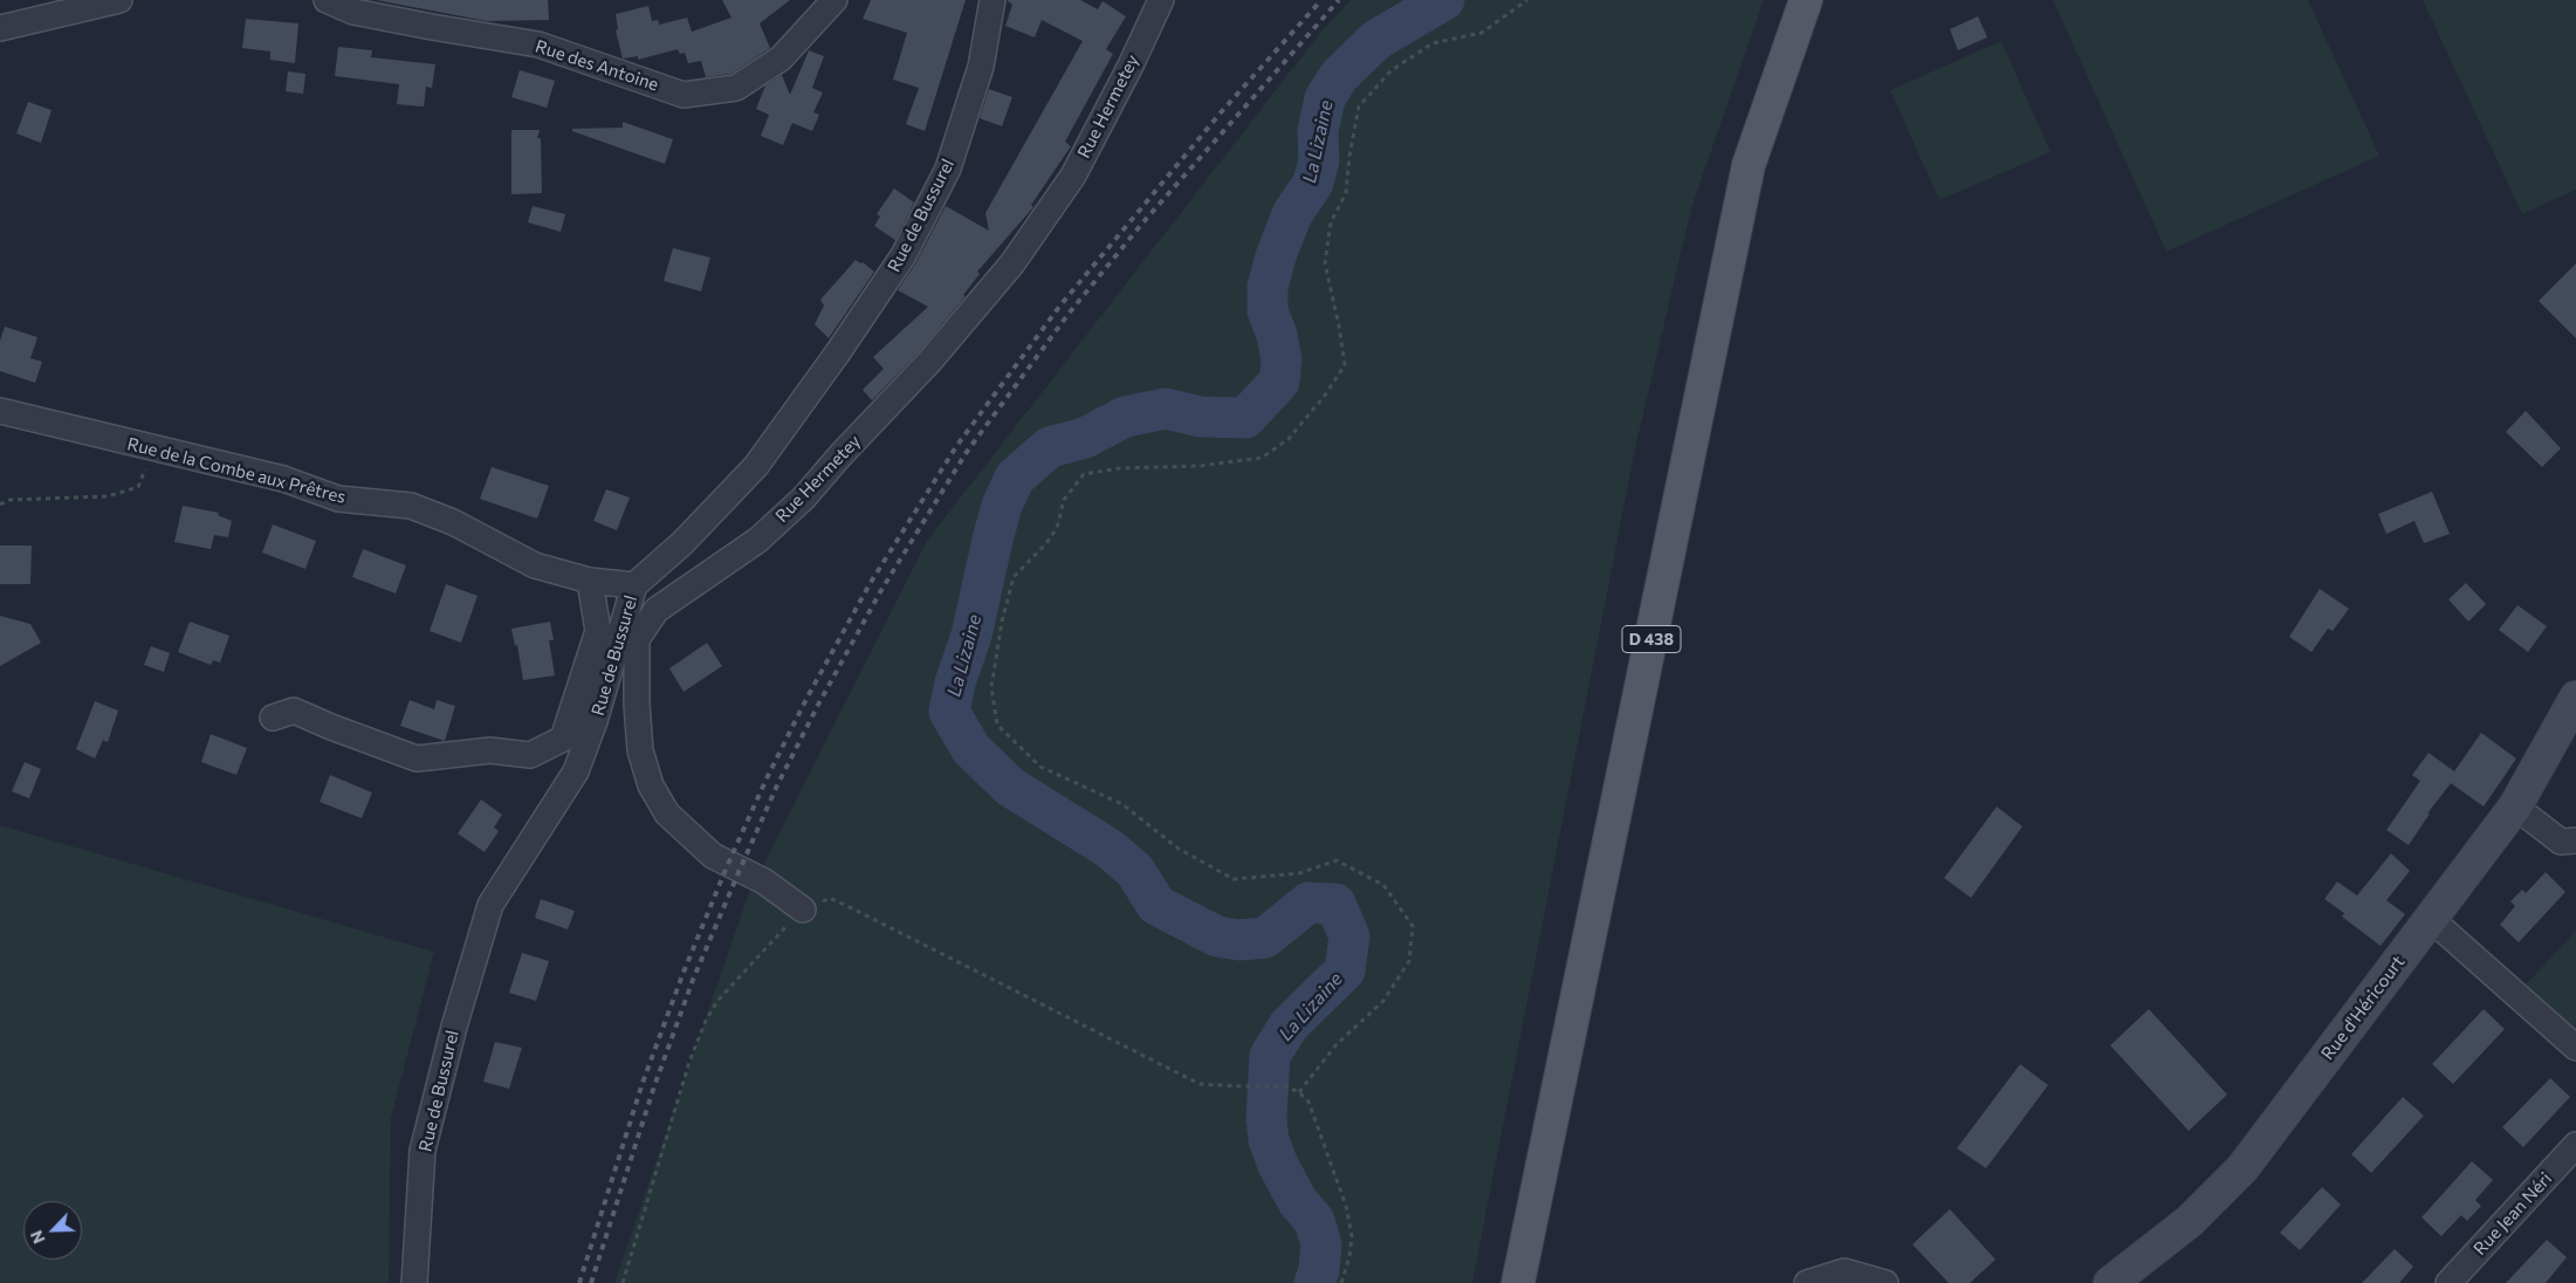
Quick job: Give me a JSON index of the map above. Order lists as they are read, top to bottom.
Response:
{
  "streets": {
    "main road": ["D 438"],
    "street": [
      "Rue des Antoine",
      "Rue Hermetey",
      "Rue de Bussurel",
      "Rue de la Combe aux Prêtres",
      "Rue d'Héricourt",
      "Rue Jean Néri"
    ]
  },
  "crossings": [
    ["Rue de Bussurel", "Rue de la Combe aux Prêtres"]
  ],
  "water": ["La Lizaine"],
  "north": "bottom left"
}
